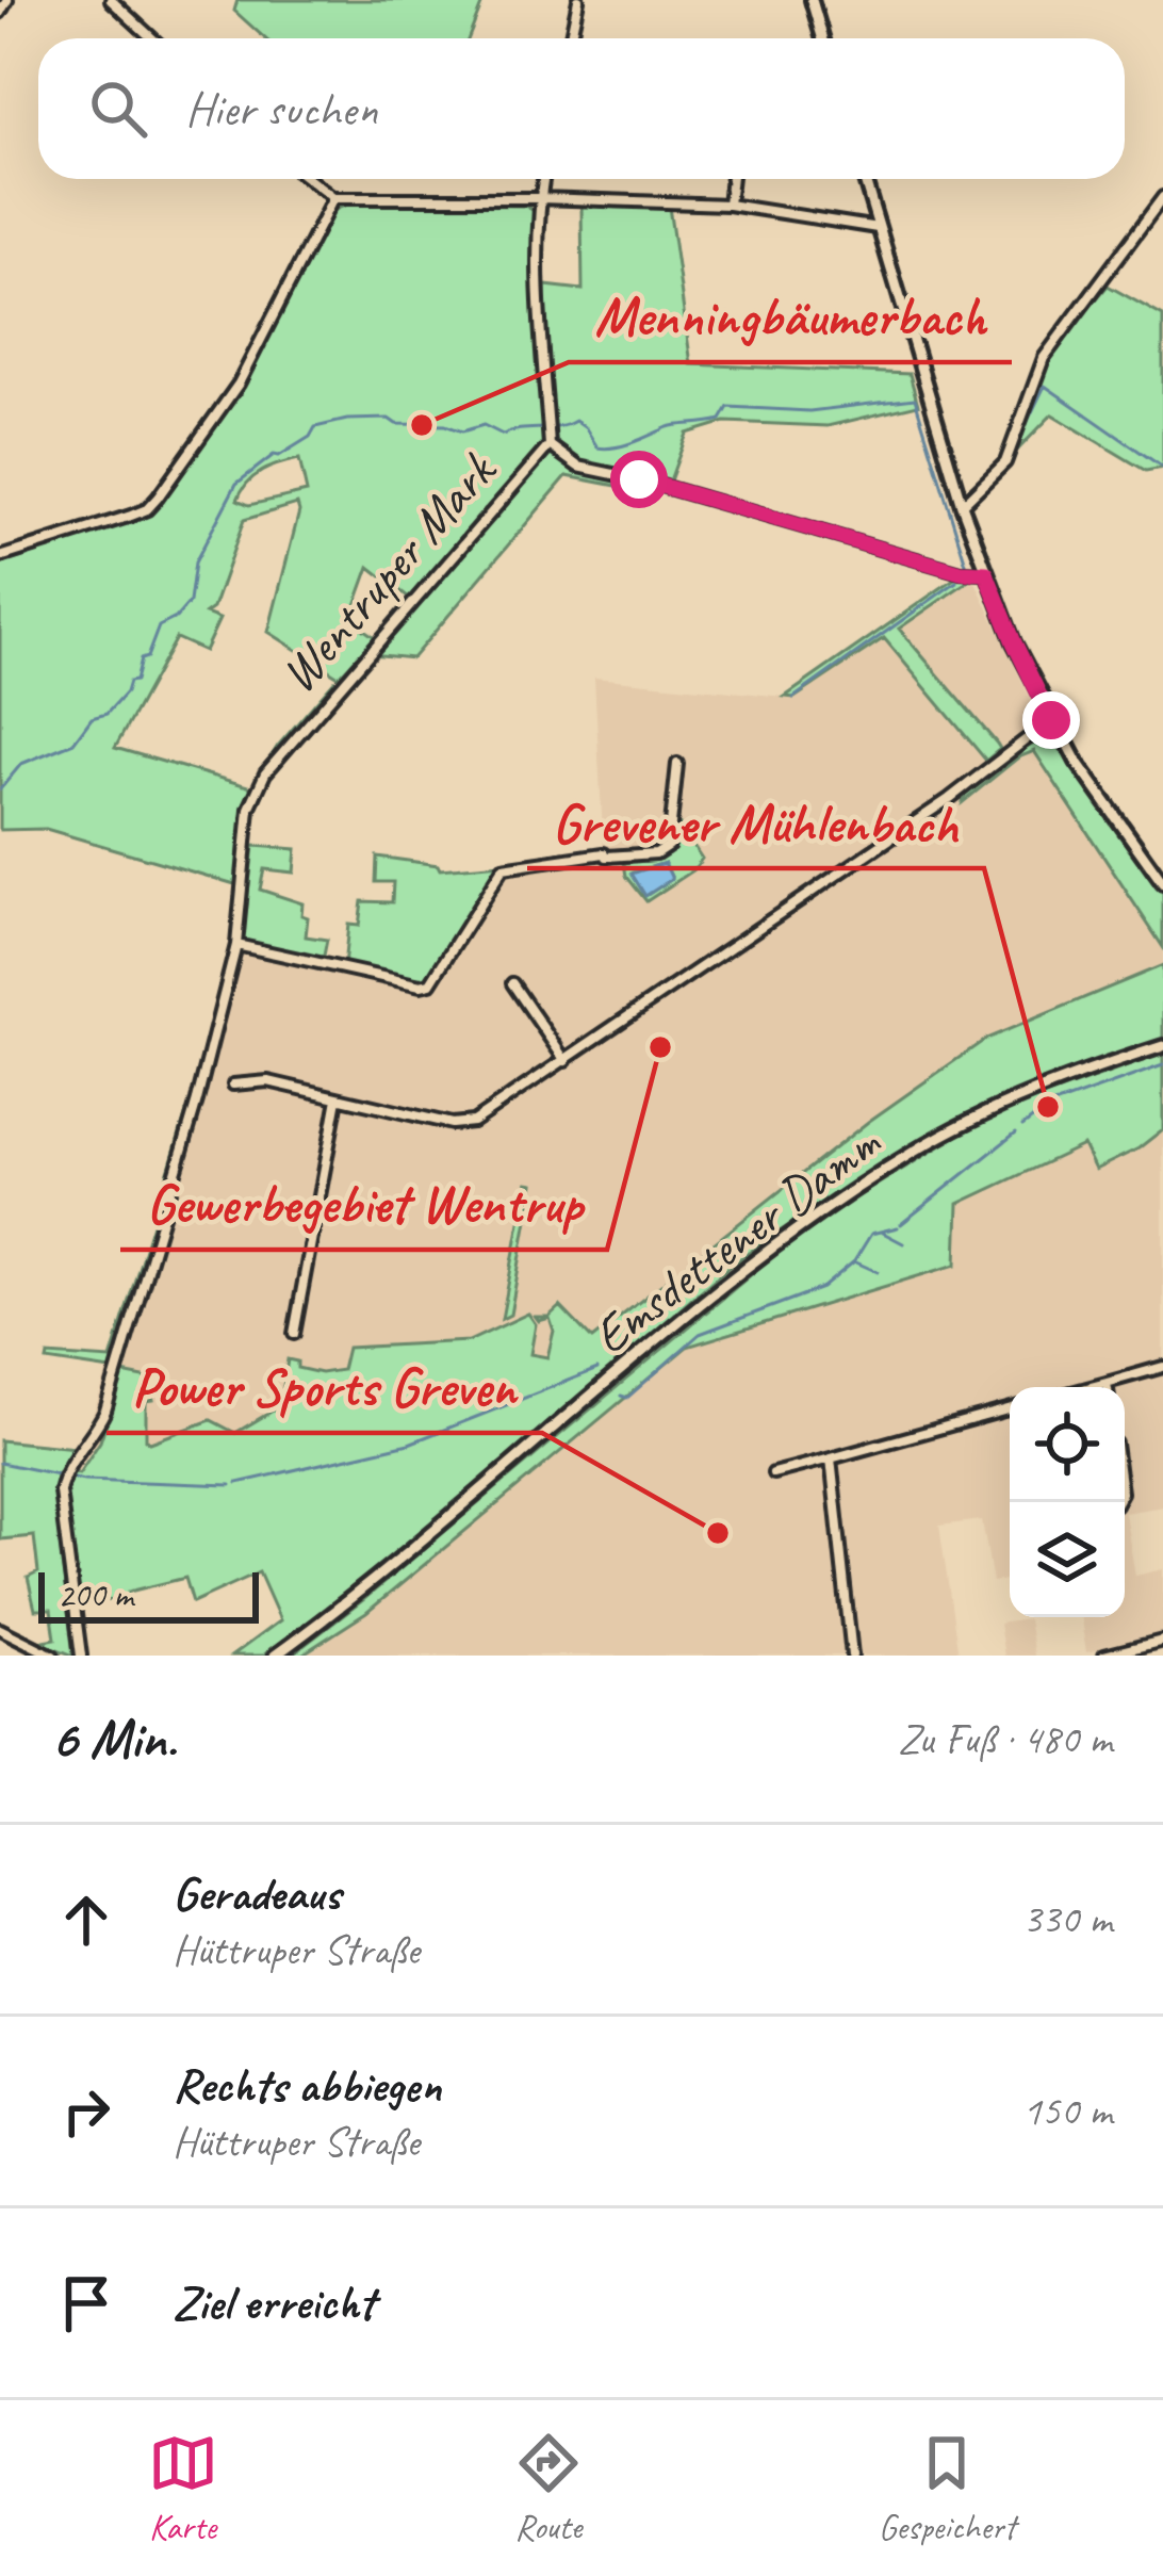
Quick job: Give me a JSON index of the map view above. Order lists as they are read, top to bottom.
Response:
{
  "streets": {
    "main road": ["Emsdettener Damm"],
    "street": ["Wentruper Mark"]
  },
  "places": [
    "Menningbäumerbach",
    "Gewerbegebiet Wentrup",
    "Grevener Mühlenbach",
    "Power Sports Greven"
  ],
  "scale_bar": "200 m",
  "page": {
    "search": "Hier suchen",
    "scale": "200 m",
    "heading": ["6 Min.", "Zu Fuß · 480 m"],
    "list": [
      ["Geradeaus", "Hüttruper Straße", "330 m"],
      ["Rechts abbiegen", "Hüttruper Straße", "150 m"],
      "Ziel erreicht"
    ],
    "nav": ["Karte", "Route", "Gespeichert"]
  }
}
